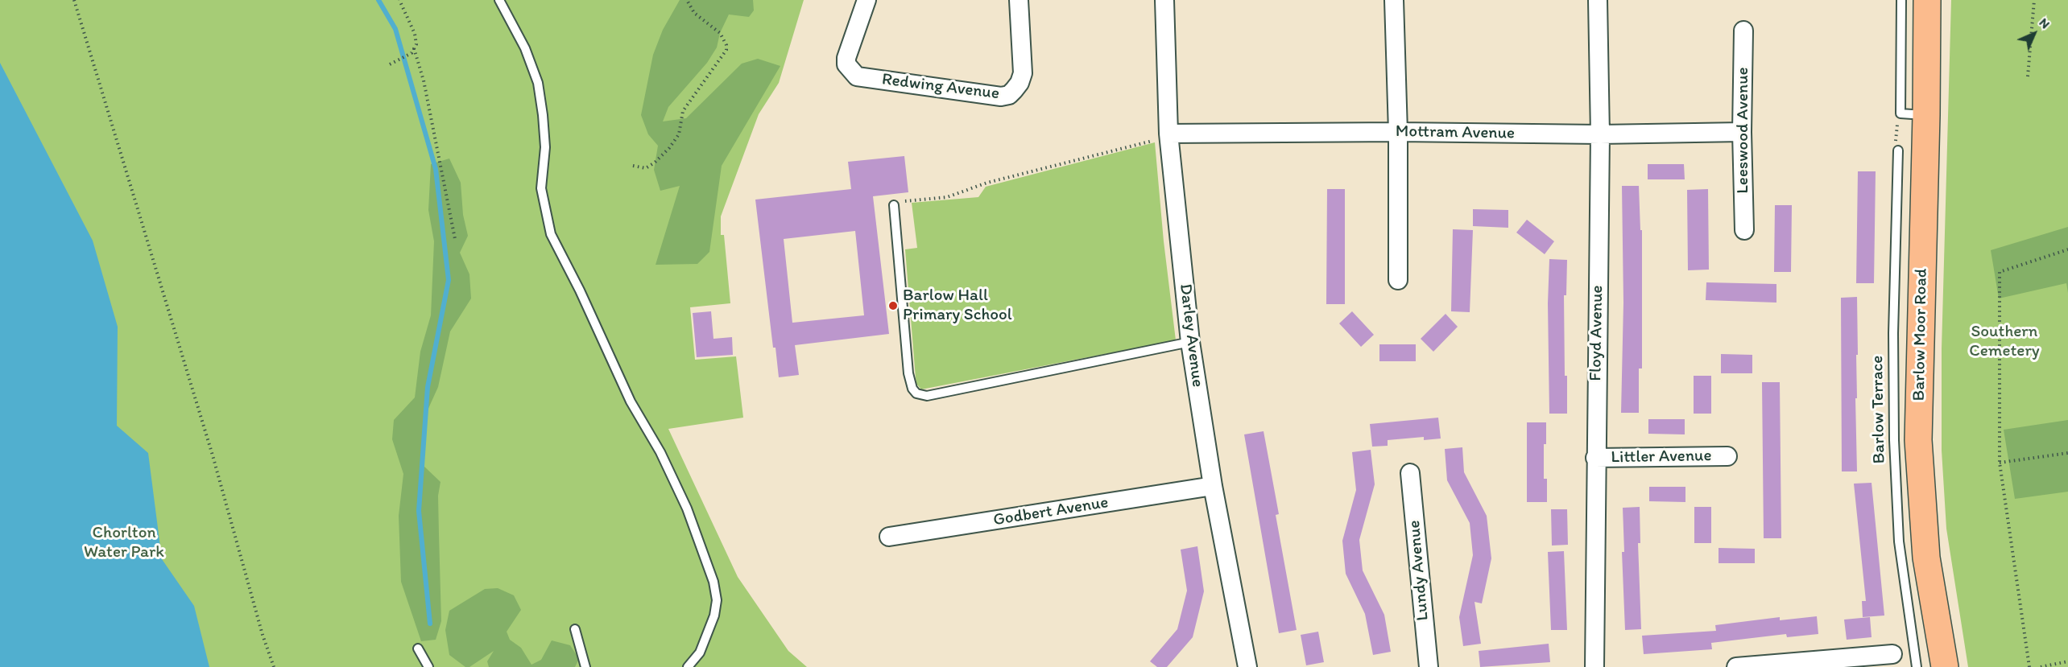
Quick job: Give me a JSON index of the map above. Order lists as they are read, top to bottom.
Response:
{
  "streets": {
    "main road": ["Barlow Moor Road"],
    "street": [
      "Redwing Avenue",
      "Leeswood Avenue",
      "Mottram Avenue",
      "Floyd Avenue",
      "Darley Avenue",
      "Littler Avenue",
      "Godbert Avenue",
      "Lundy Avenue"
    ],
    "lane": ["Barlow Terrace"]
  },
  "crossings": [
    ["Leeswood Avenue", "Mottram Avenue"],
    ["Mottram Avenue", "Floyd Avenue"],
    ["Mottram Avenue", "Darley Avenue"],
    ["Floyd Avenue", "Littler Avenue"],
    ["Darley Avenue", "Godbert Avenue"]
  ],
  "parks": ["Southern Cemetery", "Chorlton Water Park"],
  "places": ["Barlow Hall Primary School"],
  "north": "top right"
}
